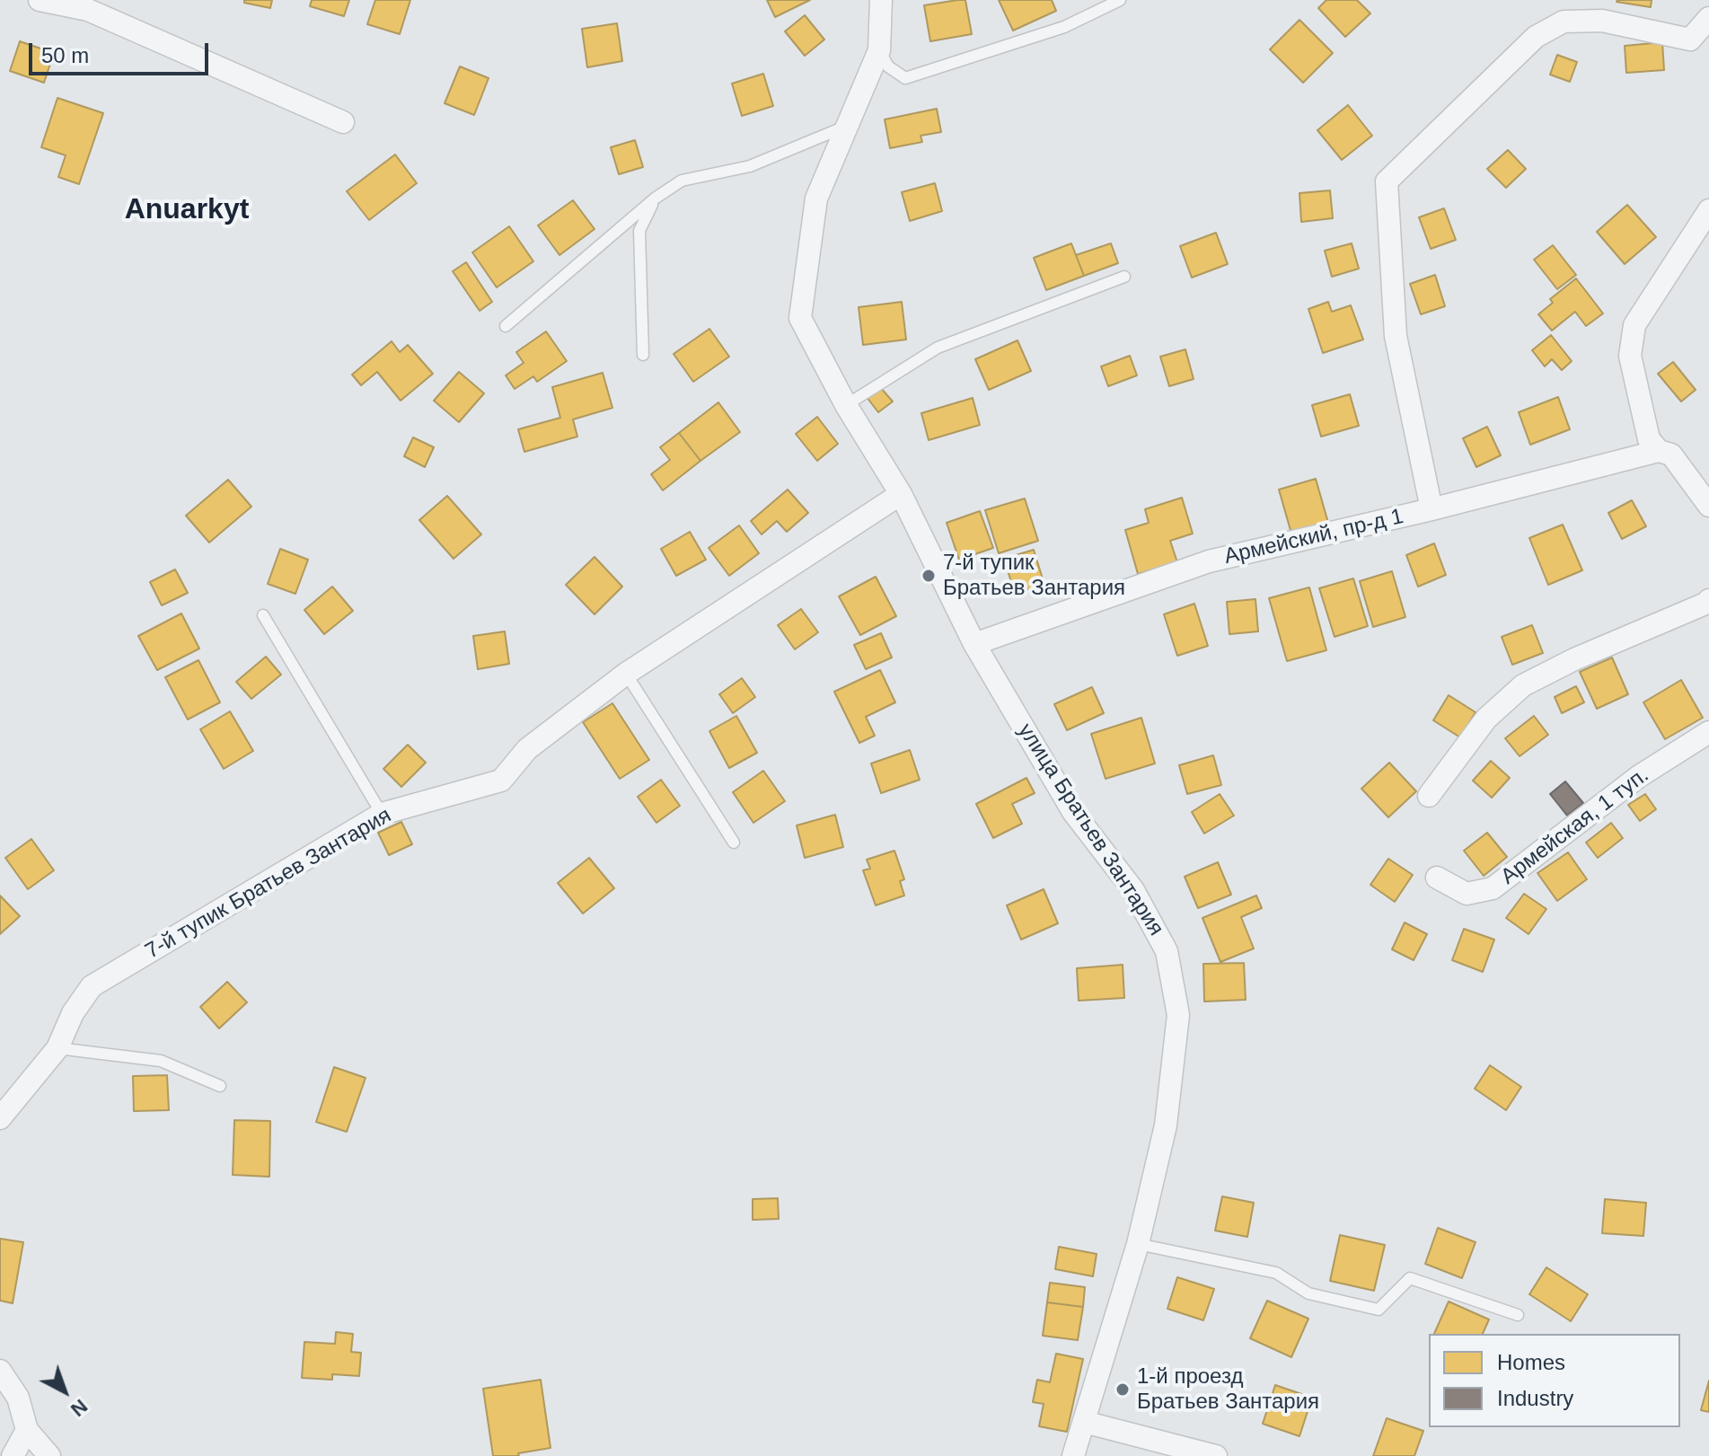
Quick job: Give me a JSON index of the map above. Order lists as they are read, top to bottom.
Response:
{
  "streets": {
    "street": [
      "Армейский, пр-д 1",
      "Армейская, 1 туп.",
      "улица Братьев Зантария",
      "7-й тупик Братьев Зантария"
    ]
  },
  "crossings": [
    ["Армейский, пр-д 1", "улица Братьев Зантария"],
    ["улица Братьев Зантария", "7-й тупик Братьев Зантария"]
  ],
  "districts": ["Anuarkyt"],
  "places": ["7-й тупик Братьев Зантария", "1-й проезд Братьев Зантария"],
  "legend": ["Homes", "Industry"],
  "scale_bar": "50 m",
  "north": "bottom right"
}
